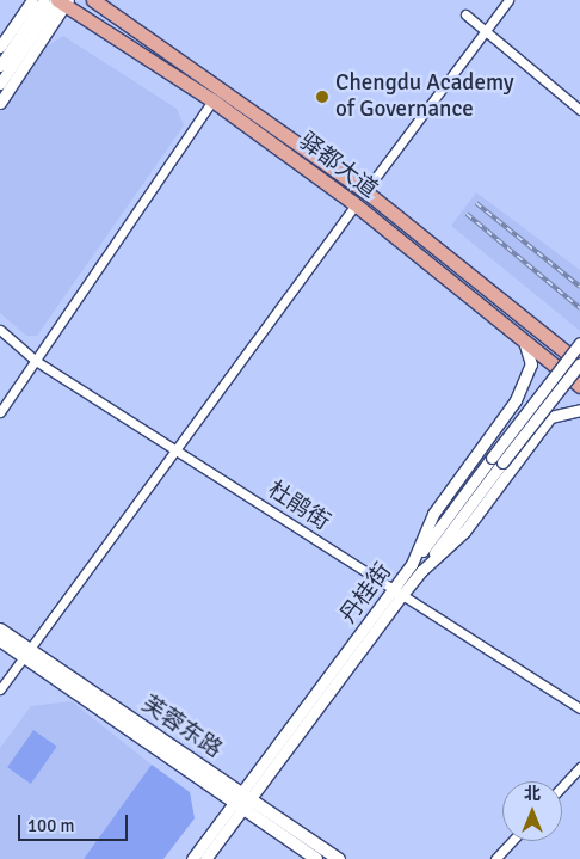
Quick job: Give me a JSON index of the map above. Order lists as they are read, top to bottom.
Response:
{
  "streets": {
    "main road": ["驿都大道", "芙蓉东路"],
    "street": ["杜鹃街", "丹桂街"]
  },
  "crossings": [
    ["驿都大道", "丹桂街"],
    ["杜鹃街", "丹桂街"],
    ["丹桂街", "芙蓉东路"]
  ],
  "places": ["Chengdu Academy of Governance"],
  "scale_bar": "100 m",
  "north": "top"
}
